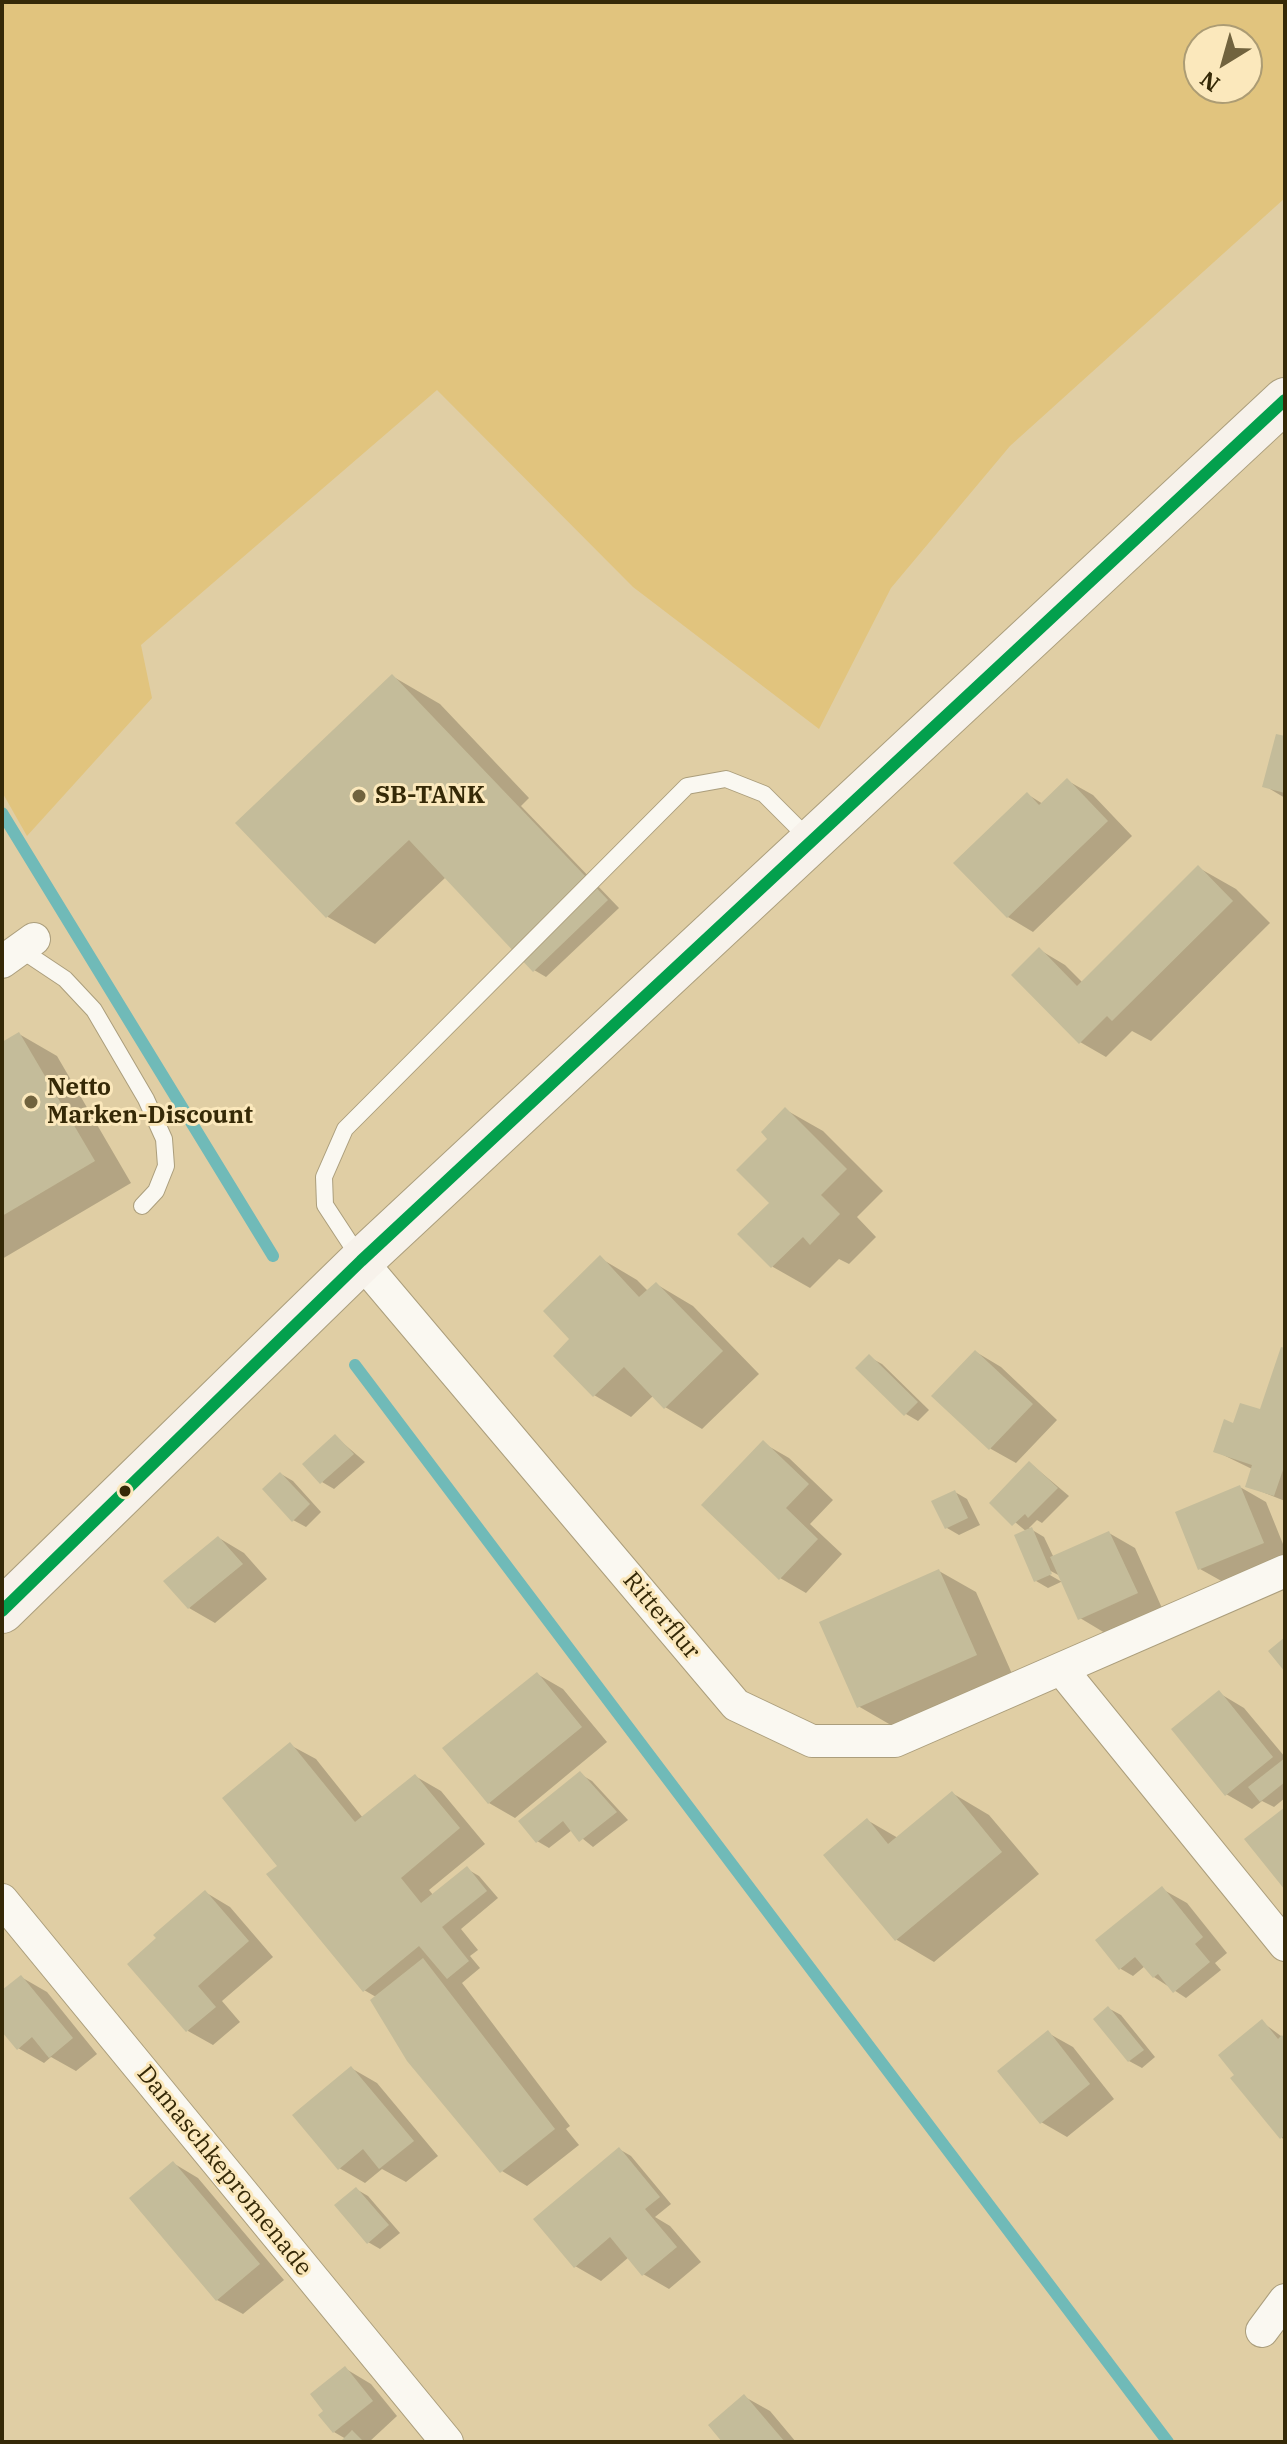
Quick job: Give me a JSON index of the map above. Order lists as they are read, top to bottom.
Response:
{
  "streets": {
    "street": ["Ritterflur", "Damaschkepromenade"]
  },
  "places": ["SB-TANK", "Netto Marken-Discount"],
  "north": "bottom left"
}
